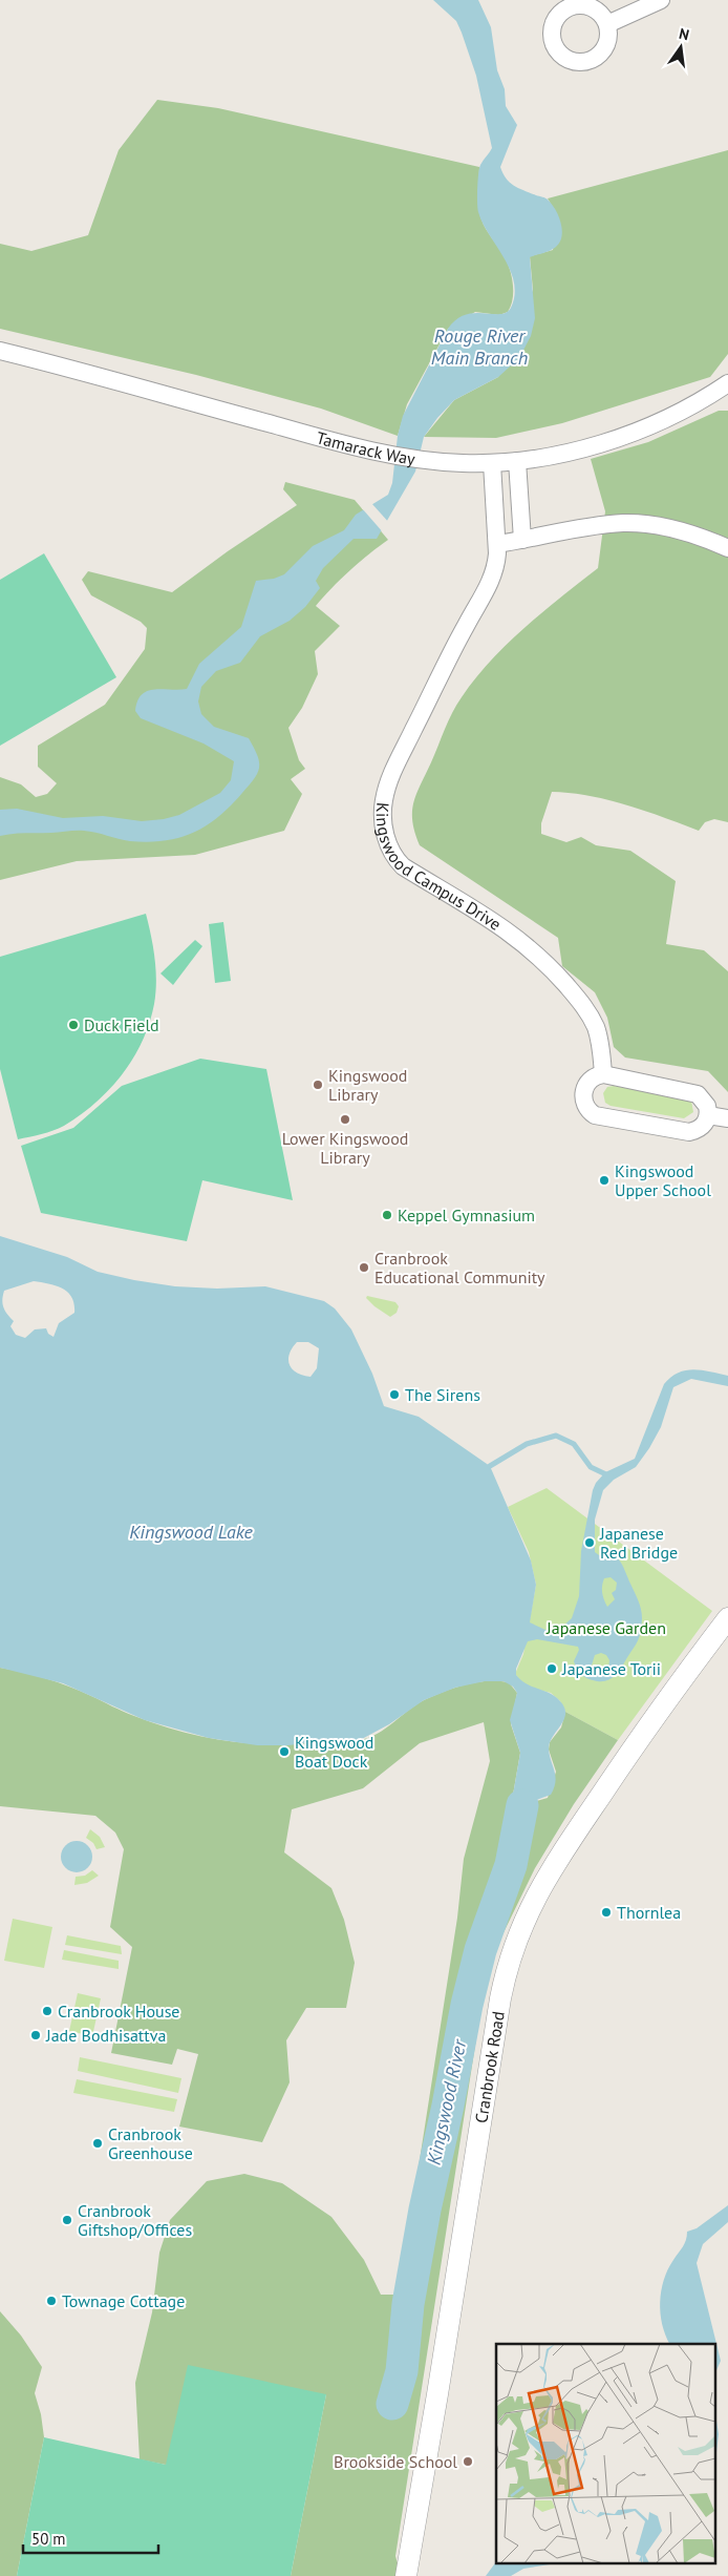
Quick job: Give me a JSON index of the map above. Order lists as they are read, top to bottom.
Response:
{
  "streets": {
    "street": ["Tamarack Way", "Kingswood Campus Drive", "Cranbrook Road"]
  },
  "crossings": [
    ["Tamarack Way", "Kingswood Campus Drive"]
  ],
  "water": ["Rouge River Main Branch", "Kingswood Lake", "Kingswood River"],
  "parks": ["Japanese Garden"],
  "places": [
    "Duck Field",
    "Kingswood Library",
    "Lower Kingswood Library",
    "Kingswood Upper School",
    "Keppel Gymnasium",
    "Cranbrook Educational Community",
    "The Sirens",
    "Japanese Red Bridge",
    "Japanese Torii",
    "Kingswood Boat Dock",
    "Thornlea",
    "Cranbrook House",
    "Jade Bodhisattva",
    "Cranbrook Greenhouse",
    "Cranbrook Giftshop/Offices",
    "Townage Cottage",
    "Brookside School"
  ],
  "scale_bar": "50 m",
  "north": "top"
}
